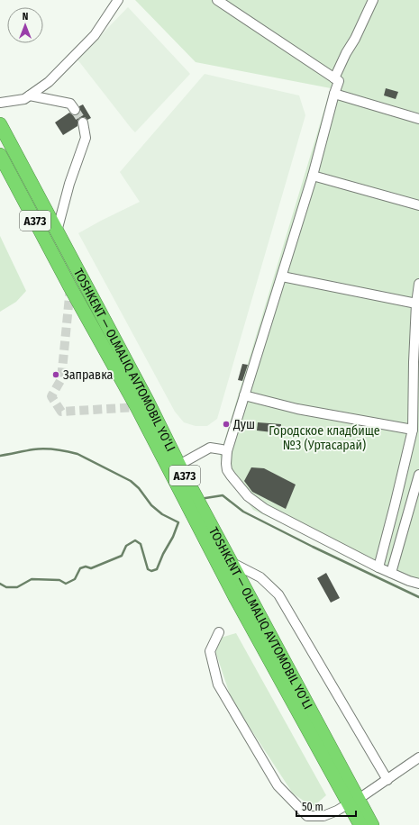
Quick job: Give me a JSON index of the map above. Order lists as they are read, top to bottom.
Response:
{
  "streets": {
    "highway": ["A373", "TOSHKENT — OLMALIQ AVTOMOBIL YO‘LI"]
  },
  "parks": ["Городское кладбище №3 (Уртасарай)"],
  "places": ["Заправка", "Душ"],
  "scale_bar": "50 m",
  "north": "top"
}
